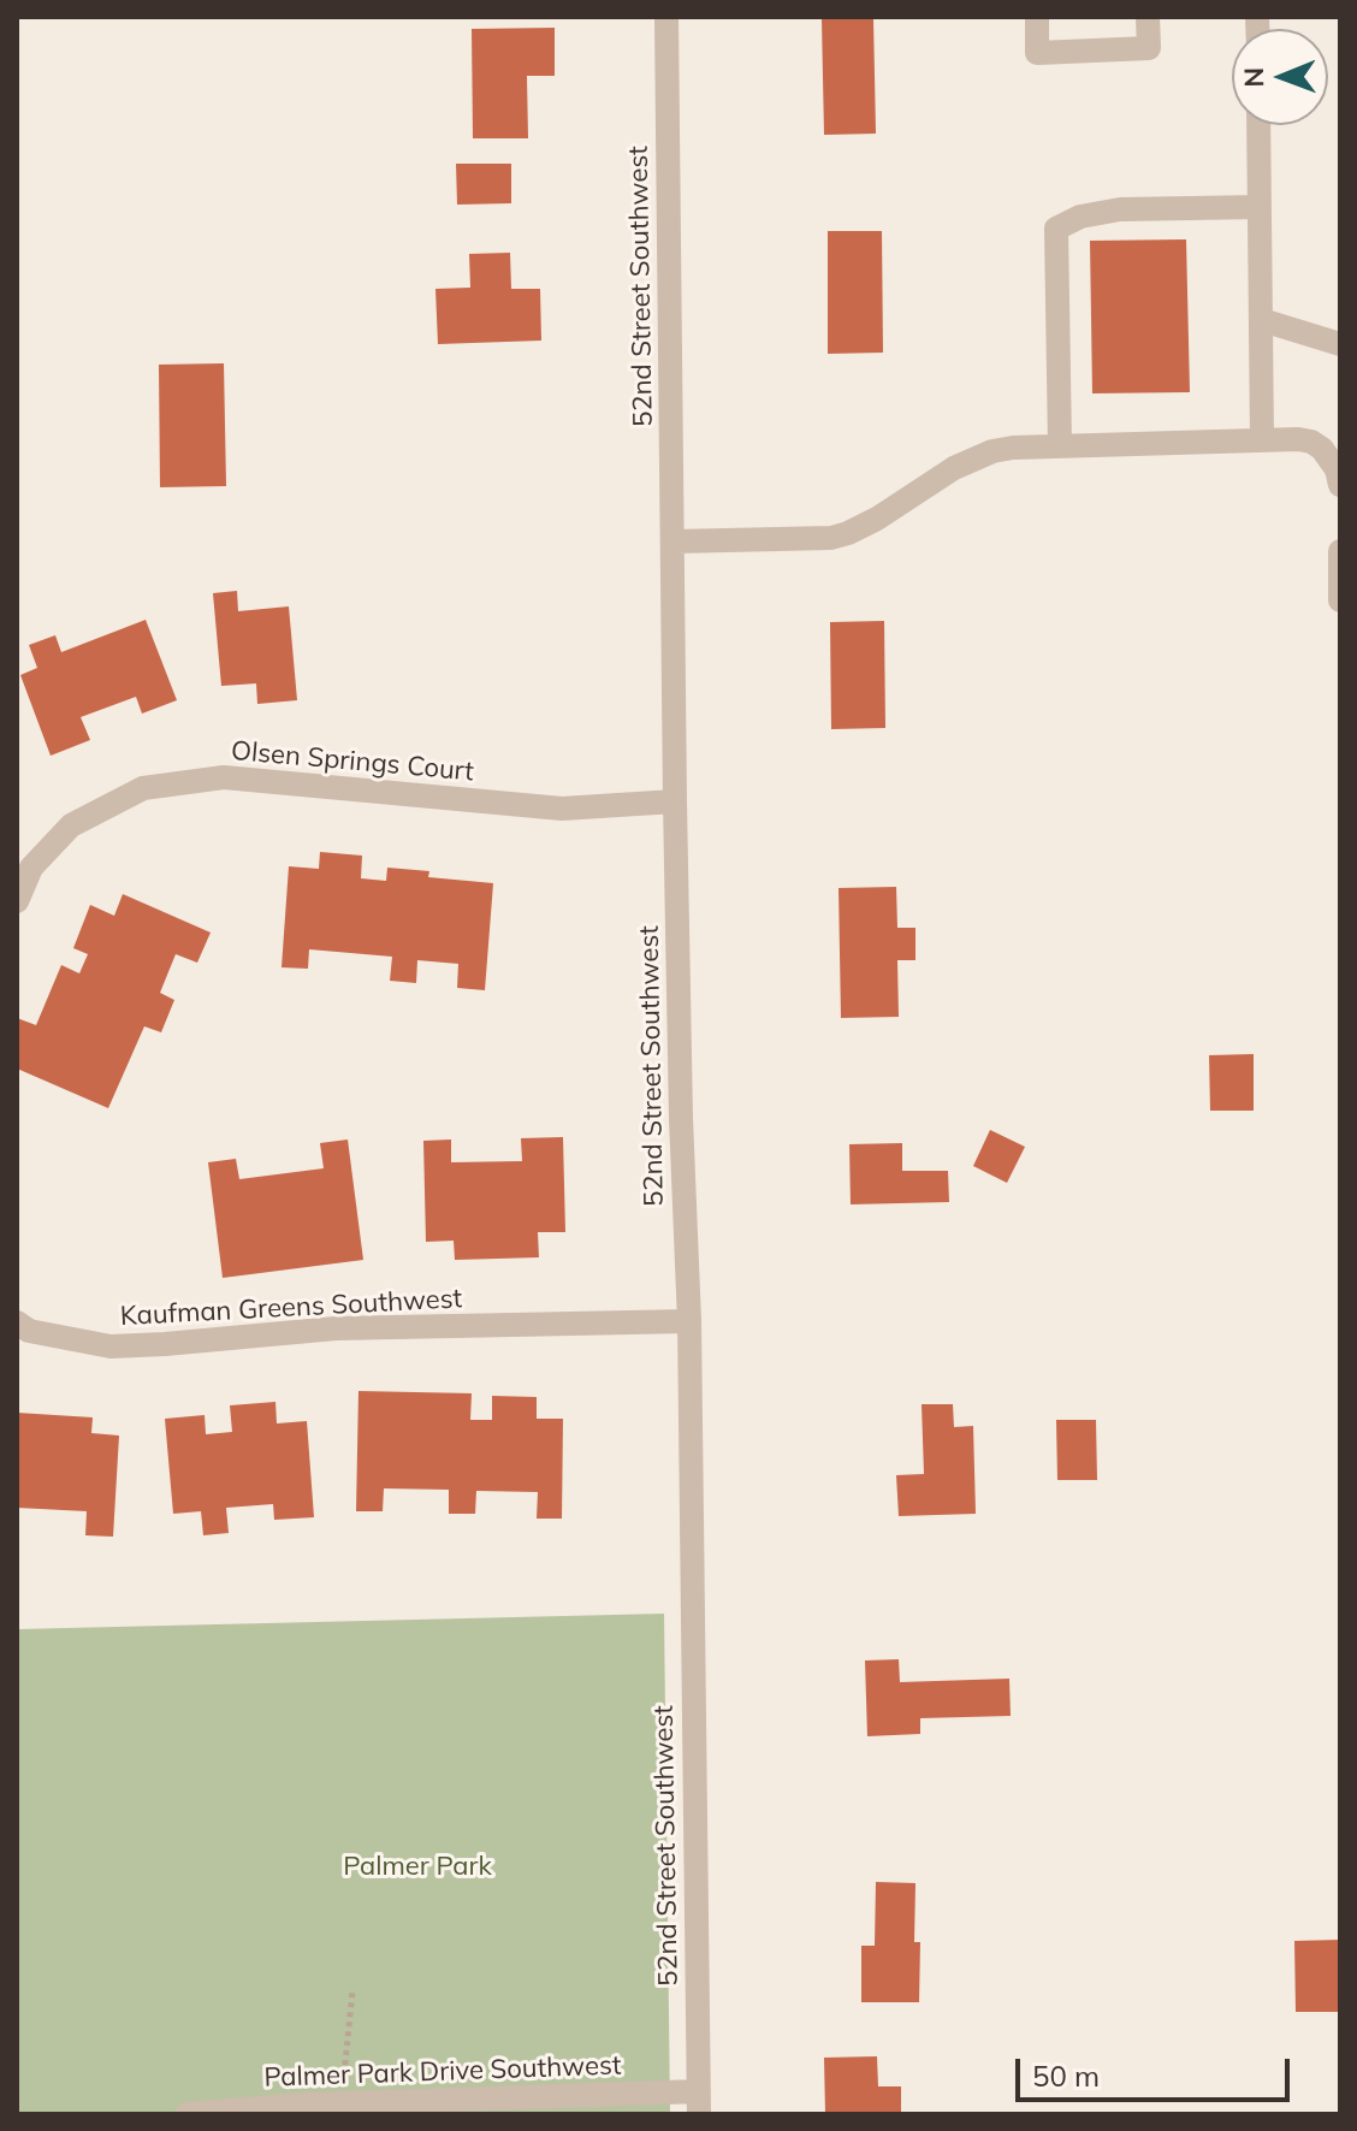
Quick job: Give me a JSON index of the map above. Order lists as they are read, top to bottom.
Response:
{
  "streets": {
    "street": [
      "52nd Street Southwest",
      "Olsen Springs Court",
      "Kaufman Greens Southwest",
      "Palmer Park Drive Southwest"
    ]
  },
  "crossings": [
    ["52nd Street Southwest", "Olsen Springs Court"],
    ["52nd Street Southwest", "Kaufman Greens Southwest"],
    ["52nd Street Southwest", "Palmer Park Drive Southwest"]
  ],
  "parks": ["Palmer Park"],
  "scale_bar": "50 m",
  "north": "left"
}
